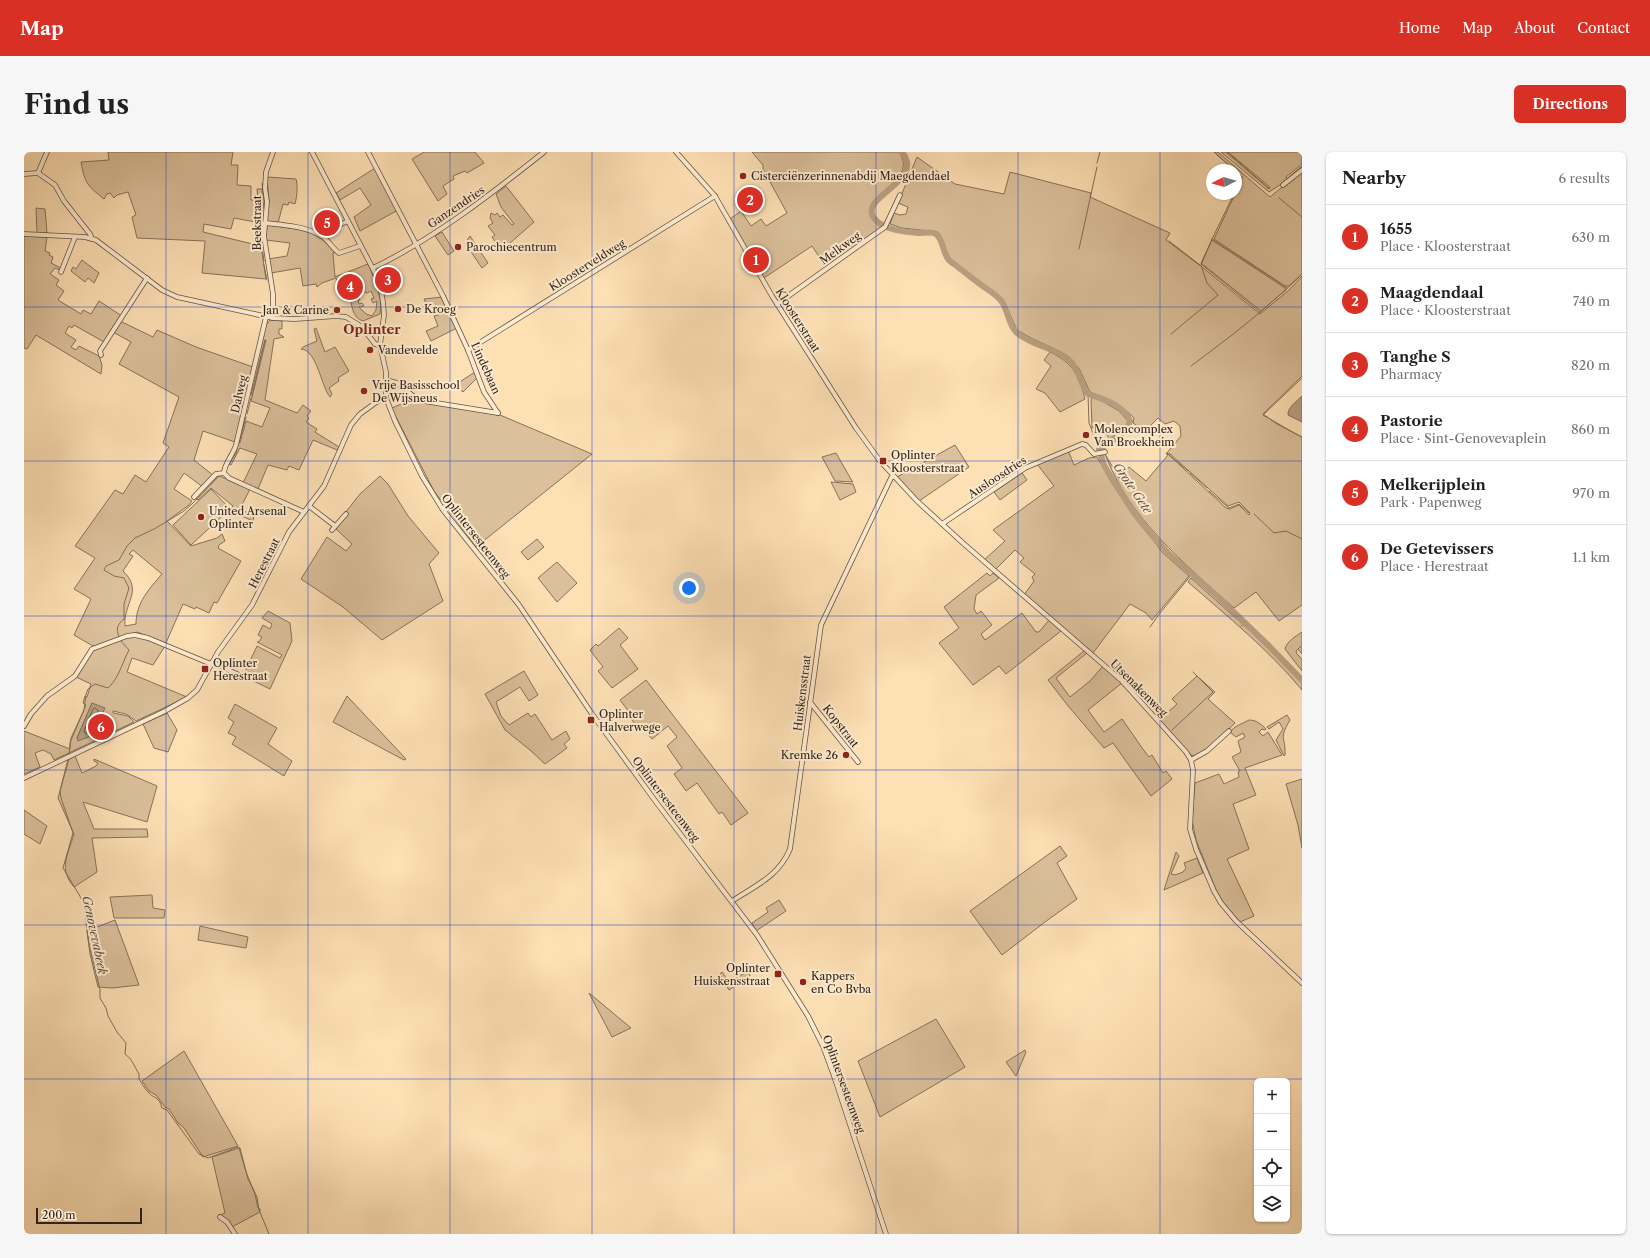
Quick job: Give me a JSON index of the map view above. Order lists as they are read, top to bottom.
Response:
{
  "streets": {
    "street": [
      "Ganzendries",
      "Beekstraat",
      "Melkweg",
      "Kloosterveldweg",
      "Kloosterstraat",
      "Lindebaan",
      "Dalweg",
      "Ausloosdries",
      "Oplintersesteenweg",
      "Herestraat",
      "Utsenakenweg",
      "Huiskensstraat",
      "Kopstraat"
    ]
  },
  "crossings": [
    ["Ganzendries", "Lindebaan"],
    ["Melkweg", "Kloosterstraat"],
    ["Kloosterveldweg", "Kloosterstraat"],
    ["Kloosterveldweg", "Lindebaan"],
    ["Kloosterstraat", "Utsenakenweg"],
    ["Kloosterstraat", "Huiskensstraat"],
    ["Ausloosdries", "Utsenakenweg"],
    ["Oplintersesteenweg", "Herestraat"],
    ["Oplintersesteenweg", "Huiskensstraat"],
    ["Utsenakenweg", "Huiskensstraat"],
    ["Huiskensstraat", "Kopstraat"]
  ],
  "districts": ["Oplinter"],
  "water": ["Grote Gete", "Genovevabeek"],
  "places": {
    "other": [
      "Cisterciënzerinnenabdij Maegdendael",
      "Parochiecentrum",
      "De Kroeg",
      "Jan & Carine",
      "Vandevelde",
      "Vrije Basisschool De Wijsneus",
      "Molencomplex Van Broekheim",
      "United Arsenal Oplinter",
      "Kremke 26",
      "Kappers en Co Bvba"
    ],
    "transit": [
      "Oplinter Kloosterstraat",
      "Oplinter Herestraat",
      "Oplinter Halverwege",
      "Oplinter Huiskensstraat"
    ]
  },
  "scale_bar": "200 m",
  "north": "left",
  "page": {
    "header": "Map",
    "nav": [
      "Home",
      "Map",
      "About",
      "Contact"
    ],
    "buttons": "Directions",
    "title": "Find us",
    "heading": ["Nearby", "6 results"],
    "pins": [
      "2",
      "5",
      "1",
      "3",
      "4",
      "6"
    ],
    "list": [
      {
        "mark": "1",
        "name": "1655",
        "note": "Place · Kloosterstraat",
        "value": "630 m"
      },
      {
        "mark": "2",
        "name": "Maagdendaal",
        "note": "Place · Kloosterstraat",
        "value": "740 m"
      },
      {
        "mark": "3",
        "name": "Tanghe S",
        "note": "Pharmacy",
        "value": "820 m"
      },
      {
        "mark": "4",
        "name": "Pastorie",
        "note": "Place · Sint-Genovevaplein",
        "value": "860 m"
      },
      {
        "mark": "5",
        "name": "Melkerijplein",
        "note": "Park · Papenweg",
        "value": "970 m"
      },
      {
        "mark": "6",
        "name": "De Getevissers",
        "note": "Place · Herestraat",
        "value": "1.1 km"
      }
    ],
    "map_buttons": ["+", "−"],
    "scale": "200 m"
  }
}
